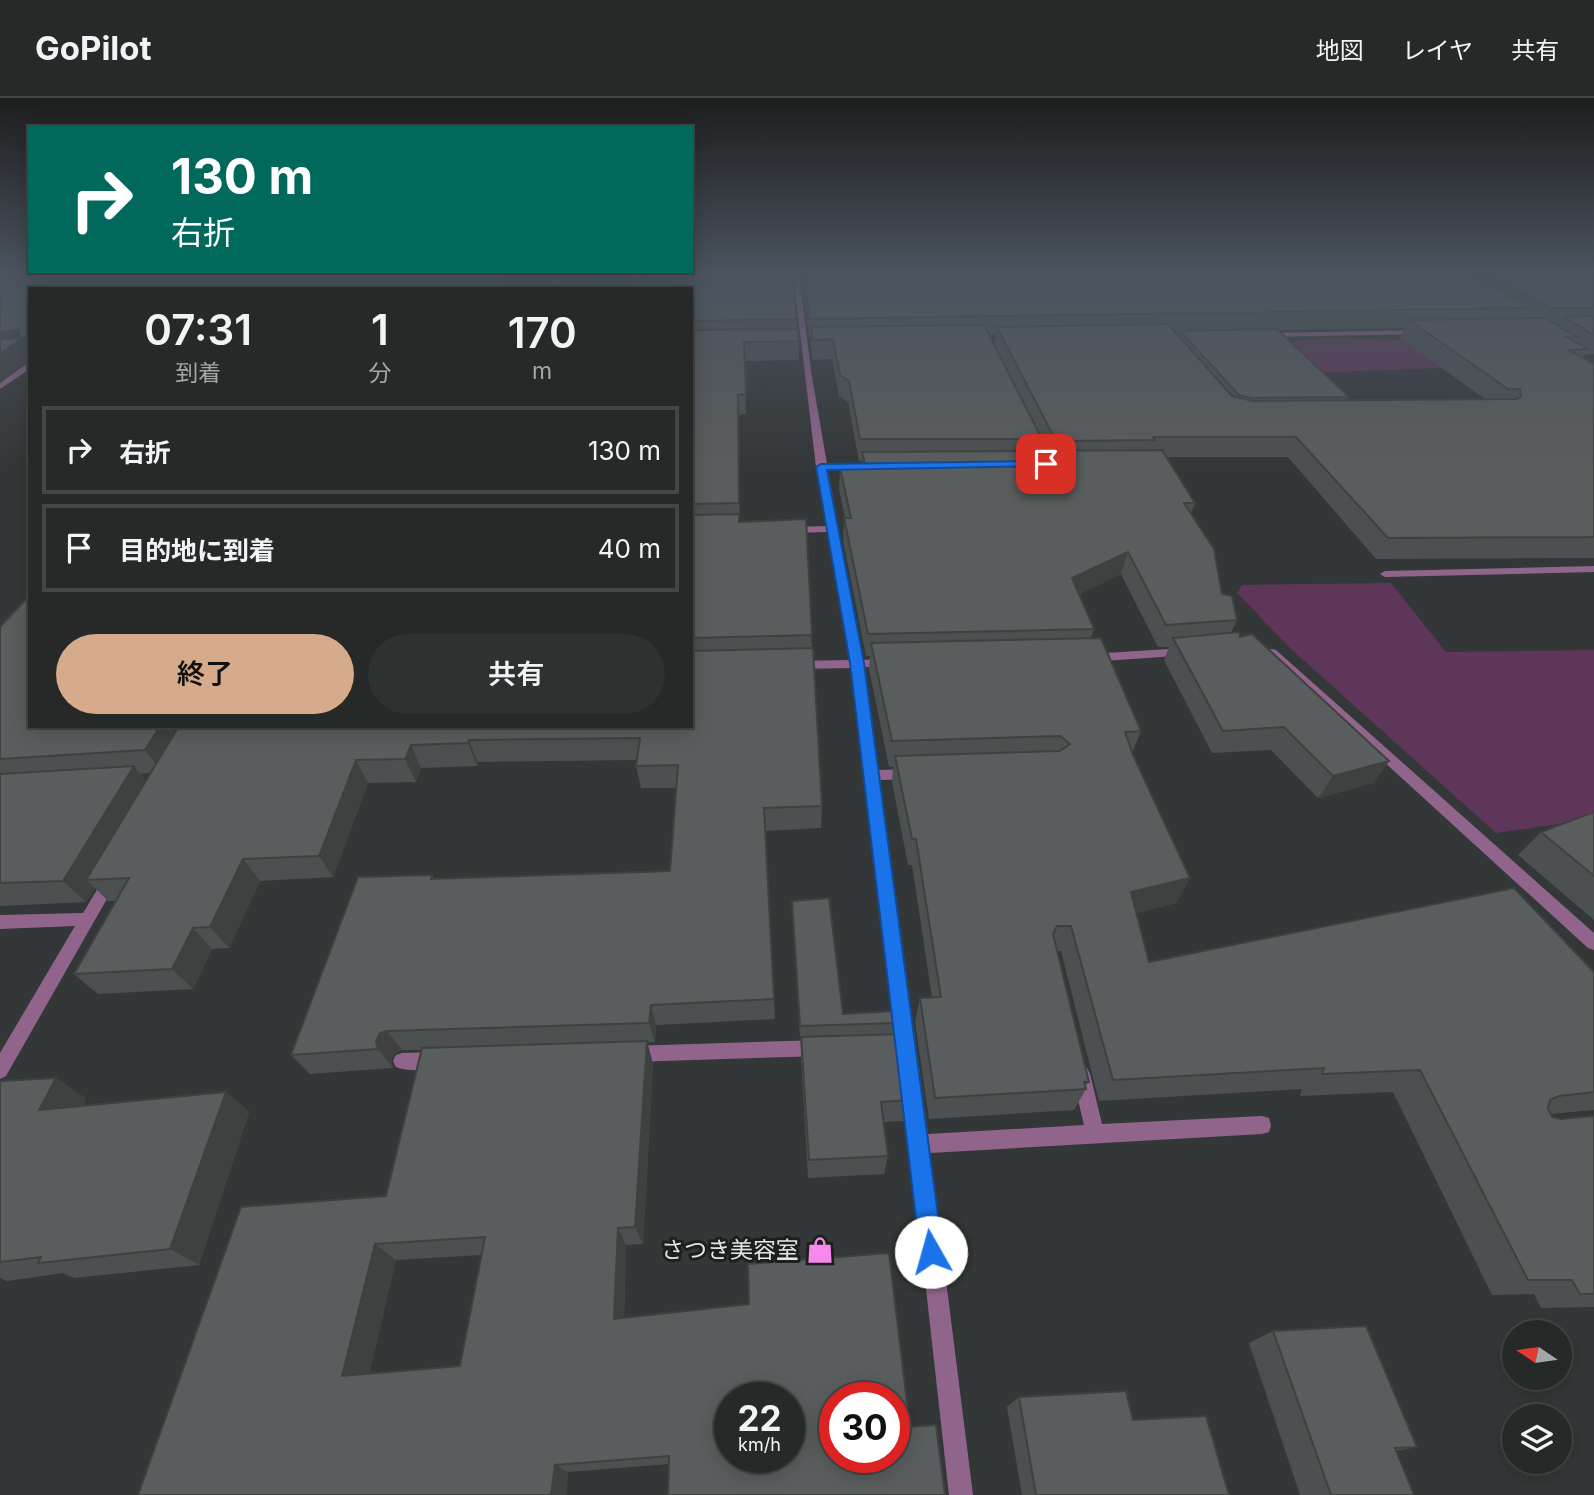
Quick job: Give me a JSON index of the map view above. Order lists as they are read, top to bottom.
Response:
{
  "places": {
    "shop": ["さつき美容室"]
  },
  "north": "left",
  "page": {
    "header": "GoPilot",
    "nav": ["地図", "レイヤ", "共有"],
    "turn": ["130 m", "右折"],
    "eta": [
      "07:31",
      "到着",
      "1",
      "分",
      "170",
      "m"
    ],
    "list": [
      {
        "name": "右折",
        "value": "130 m"
      },
      {
        "name": "目的地に到着",
        "value": "40 m"
      }
    ],
    "buttons": ["終了", "共有"],
    "speed": "22 km/h",
    "limit": "30"
  }
}
